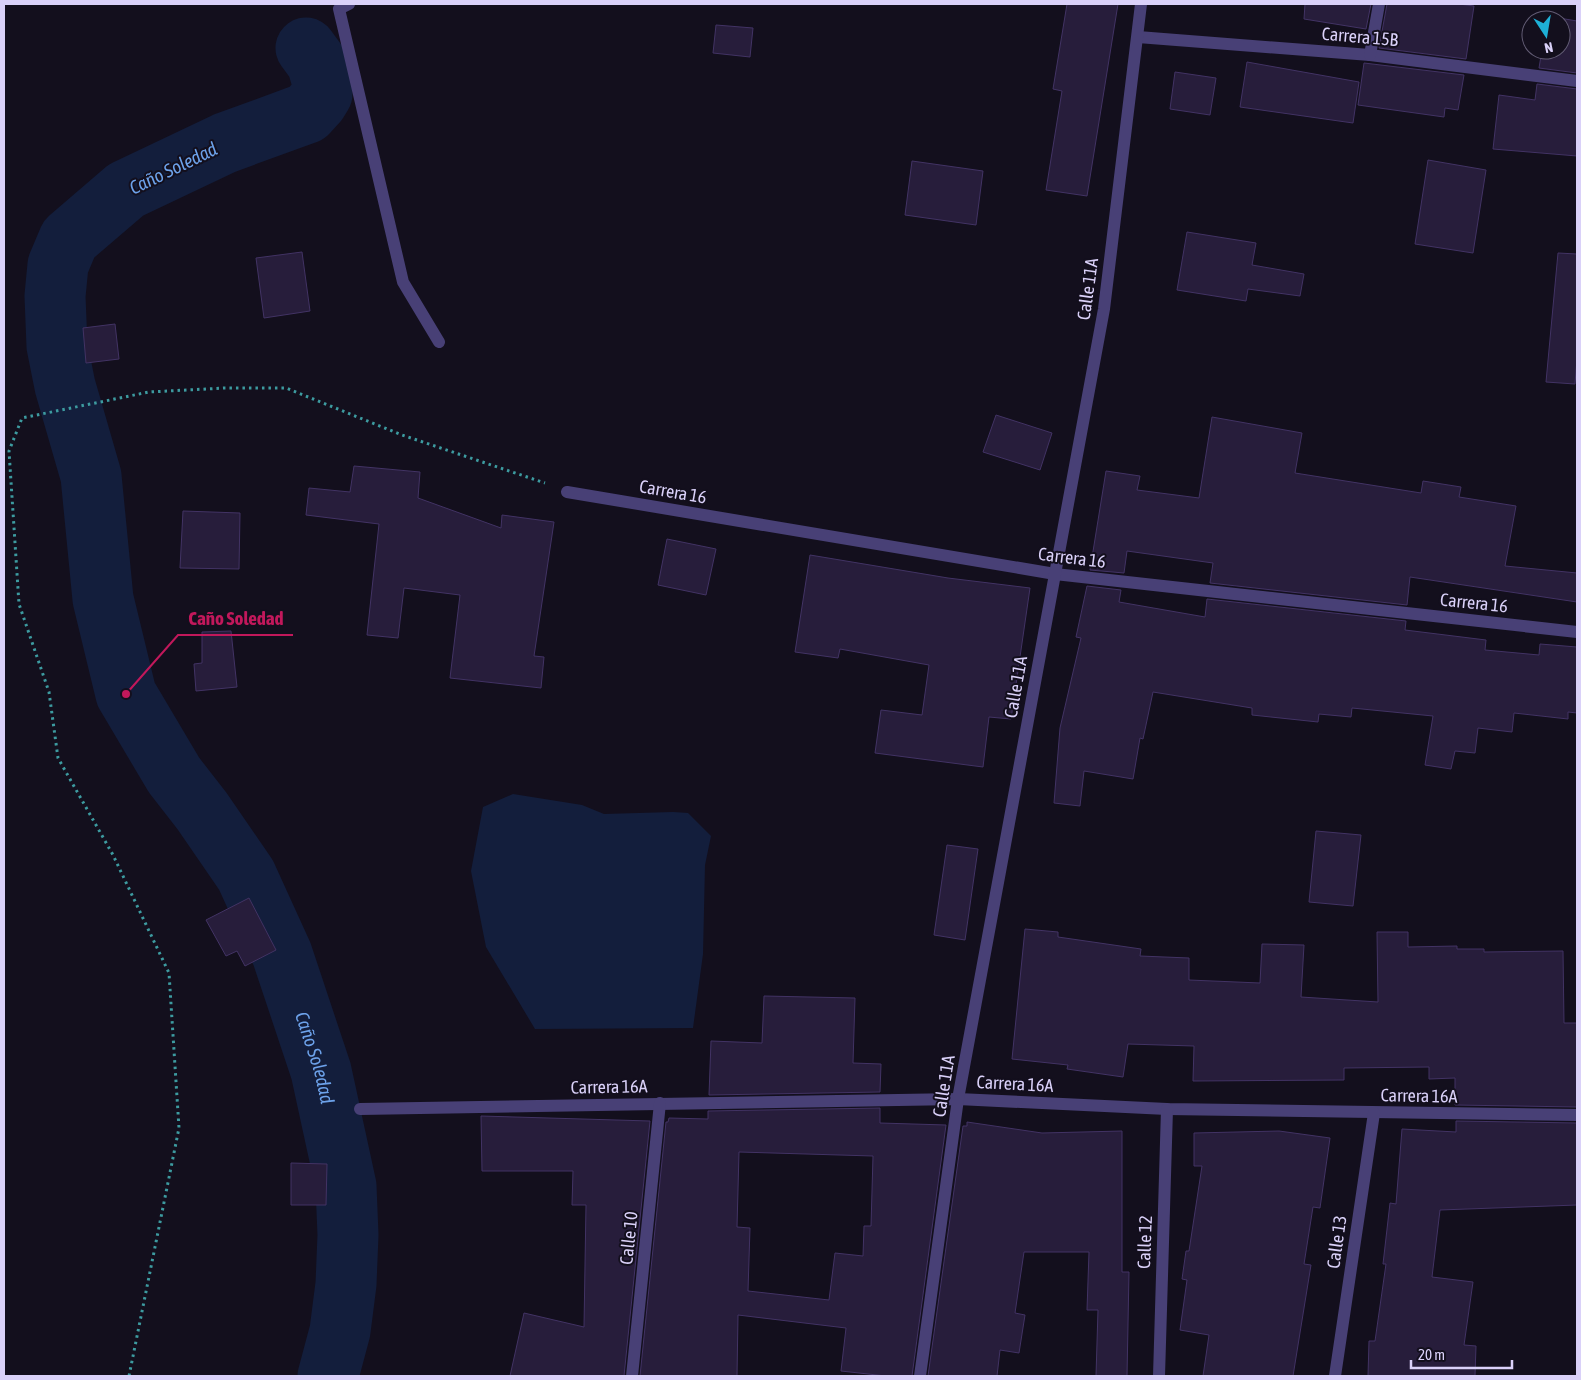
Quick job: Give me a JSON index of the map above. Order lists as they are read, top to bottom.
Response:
{
  "streets": {
    "street": [
      "Carrera 15B",
      "Calle 11A",
      "Carrera 16",
      "Carrera 16A",
      "Calle 10",
      "Calle 12",
      "Calle 13"
    ]
  },
  "crossings": [
    ["Carrera 15B", "Calle 11A"],
    ["Calle 11A", "Carrera 16"],
    ["Calle 11A", "Carrera 16A"],
    ["Carrera 16A", "Calle 10"],
    ["Carrera 16A", "Calle 12"],
    ["Carrera 16A", "Calle 13"]
  ],
  "water": ["Caño Soledad"],
  "places": ["Caño Soledad"],
  "scale_bar": "20 m",
  "north": "bottom"
}
